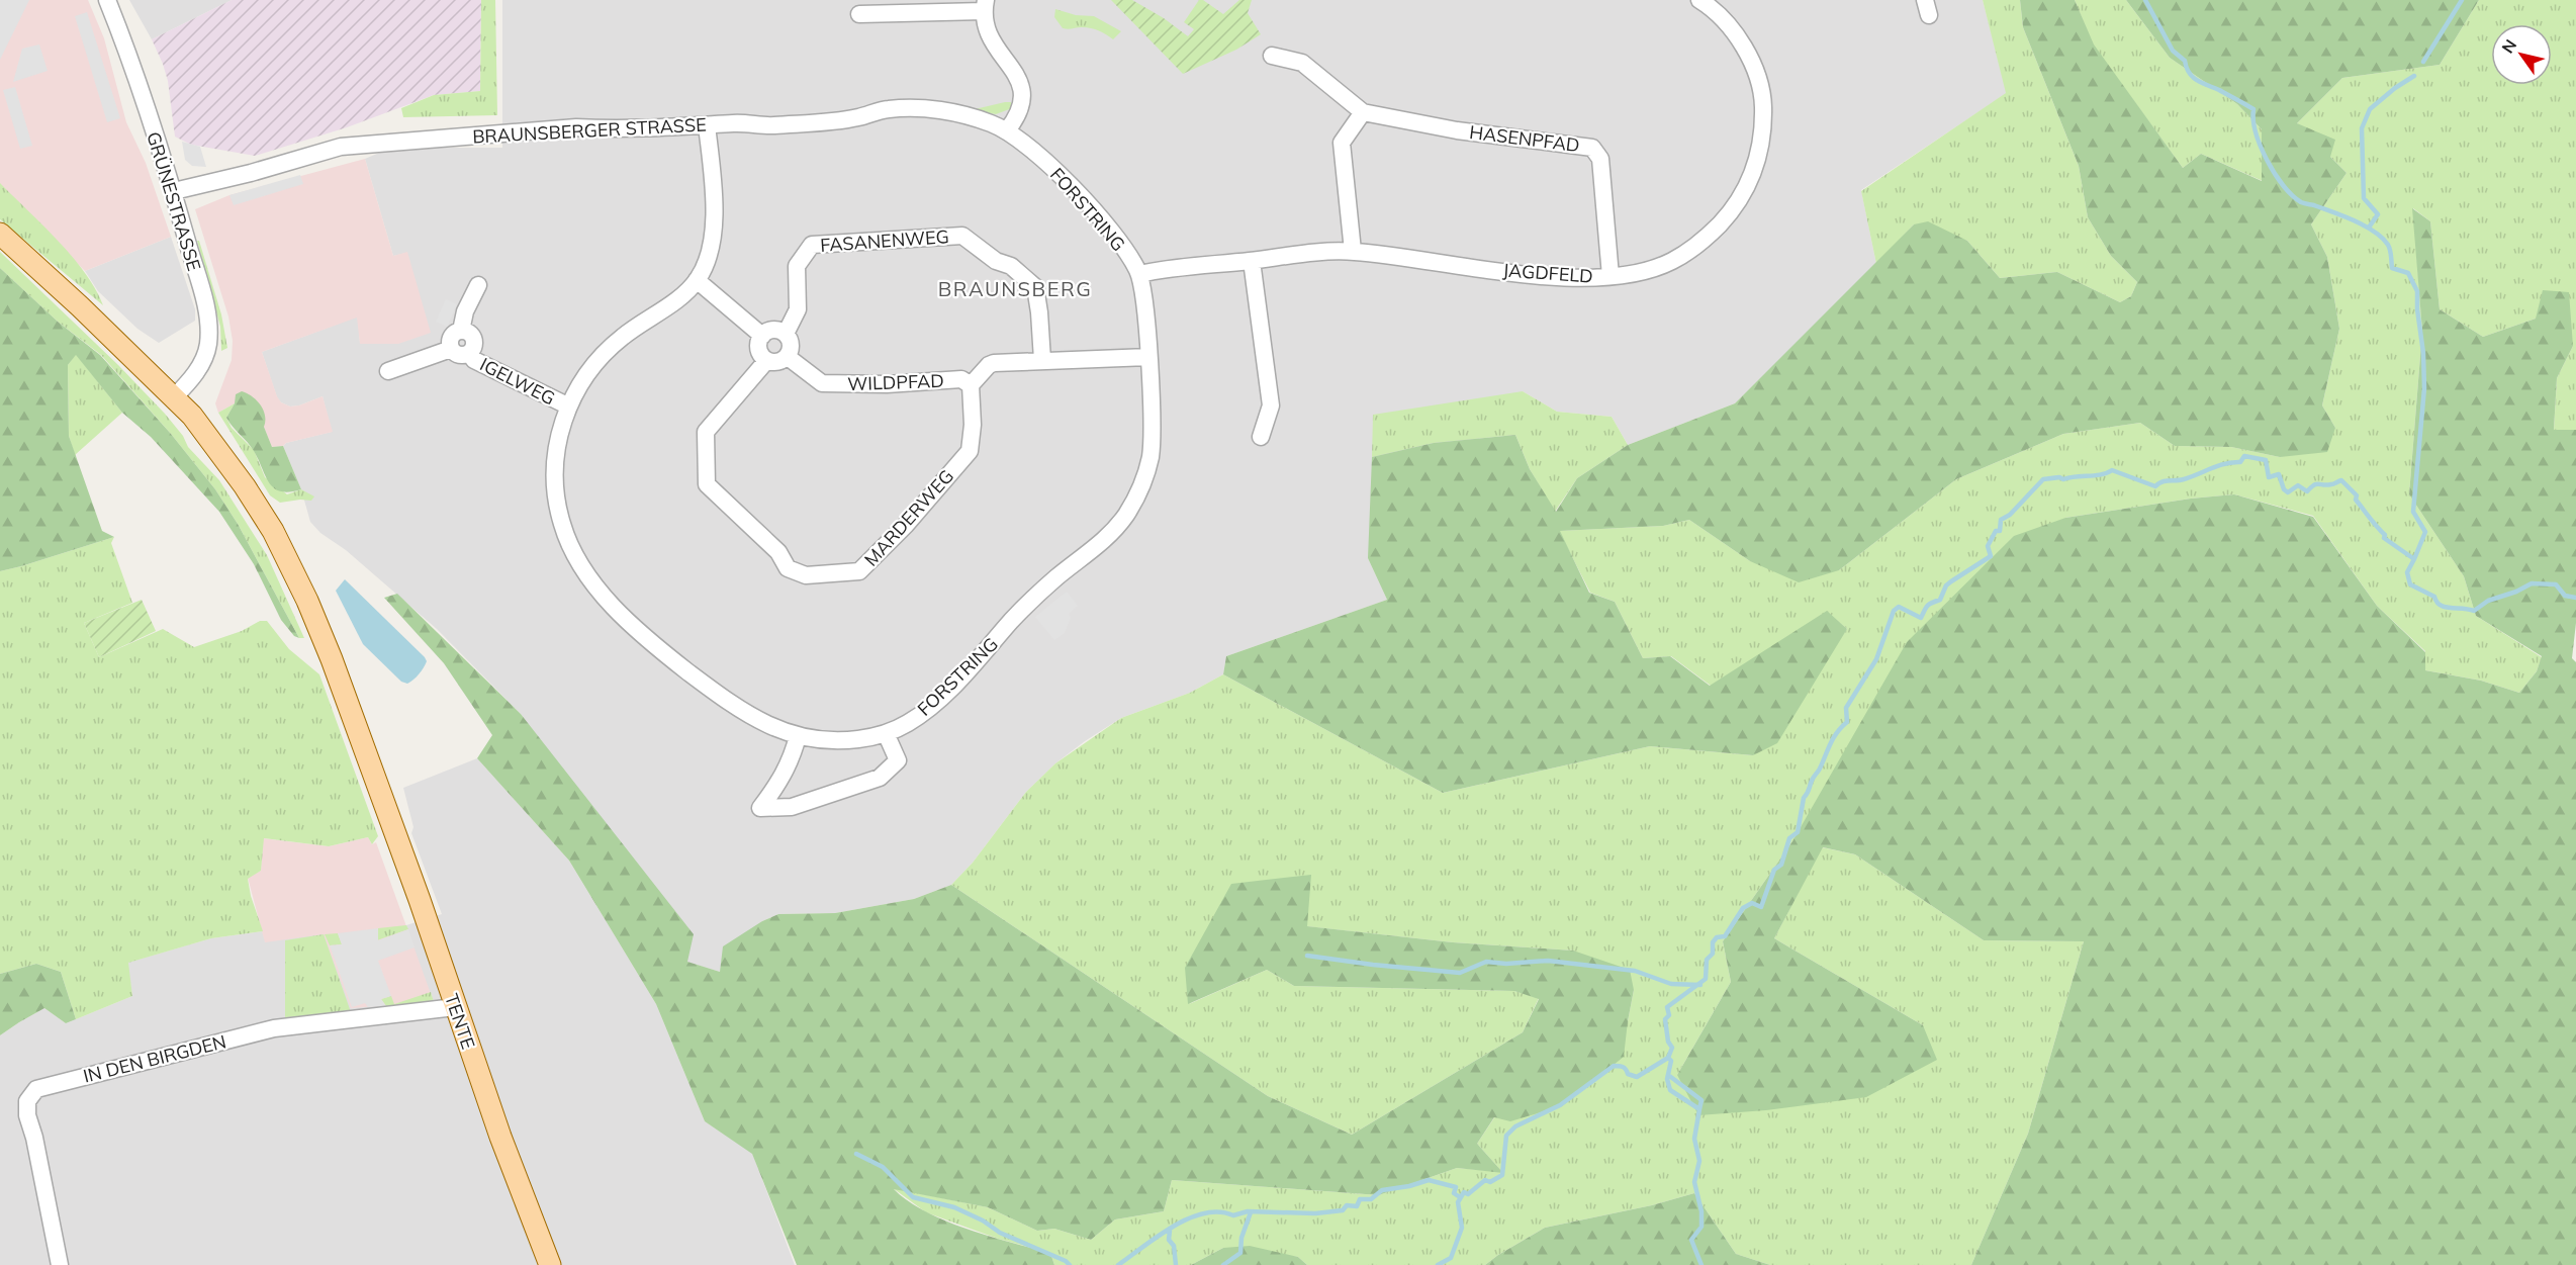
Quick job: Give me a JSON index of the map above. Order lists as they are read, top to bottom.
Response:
{
  "streets": {
    "main road": ["TENTE"],
    "street": [
      "BRAUNSBERGER STRASSE",
      "HASENPFAD",
      "GRÜNESTRASSE",
      "FORSTRING",
      "FASANENWEG",
      "JAGDFELD",
      "IGELWEG",
      "WILDPFAD",
      "MARDERWEG",
      "IN DEN BIRGDEN"
    ]
  },
  "crossings": [
    ["BRAUNSBERGER STRASSE", "GRÜNESTRASSE"],
    ["BRAUNSBERGER STRASSE", "FORSTRING"],
    ["HASENPFAD", "JAGDFELD"],
    ["GRÜNESTRASSE", "TENTE"],
    ["FORSTRING", "JAGDFELD"],
    ["FORSTRING", "IGELWEG"],
    ["FORSTRING", "WILDPFAD"],
    ["FASANENWEG", "WILDPFAD"],
    ["FASANENWEG", "MARDERWEG"],
    ["WILDPFAD", "MARDERWEG"],
    ["TENTE", "IN DEN BIRGDEN"]
  ],
  "districts": ["BRAUNSBERG"],
  "north": "top left"
}
